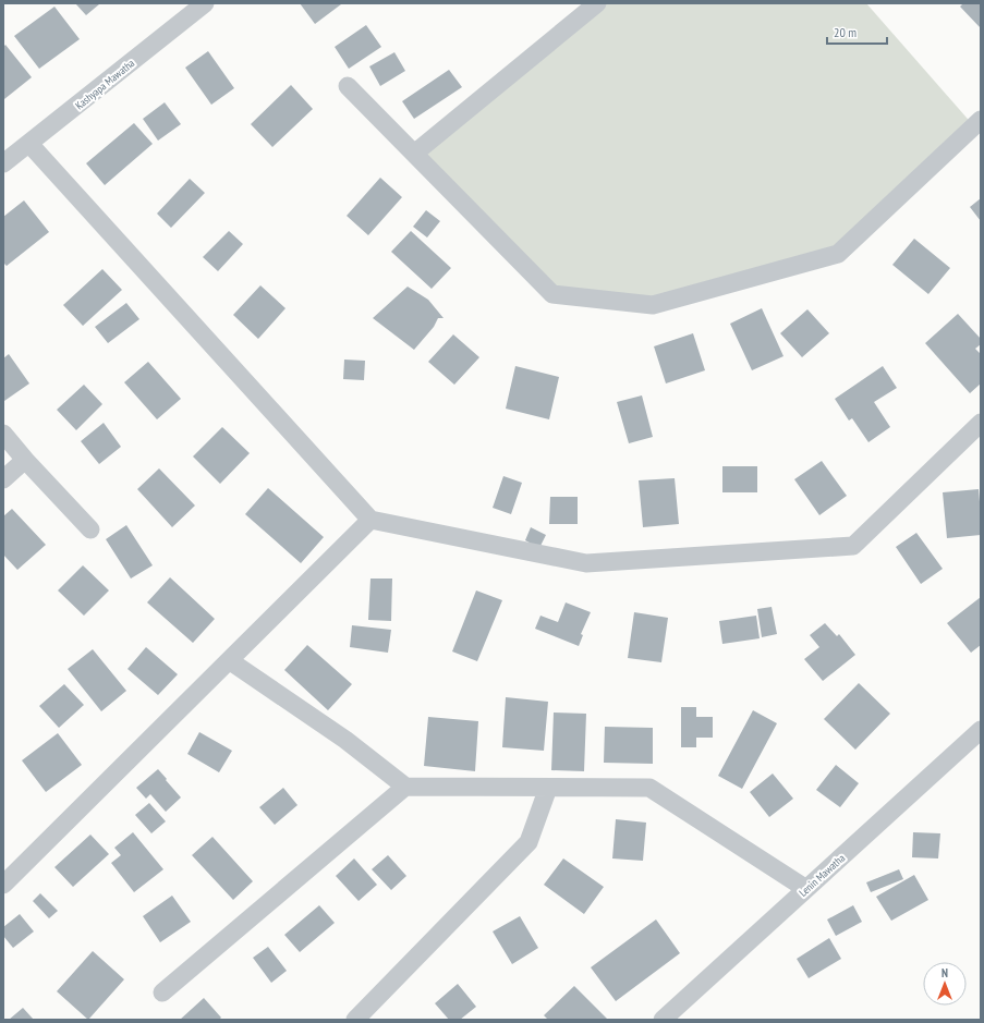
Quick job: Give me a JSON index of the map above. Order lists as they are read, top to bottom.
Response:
{
  "streets": {
    "street": ["Kashyapa Mawatha", "Lenin Mawatha"]
  },
  "scale_bar": "20 m",
  "north": "top"
}
